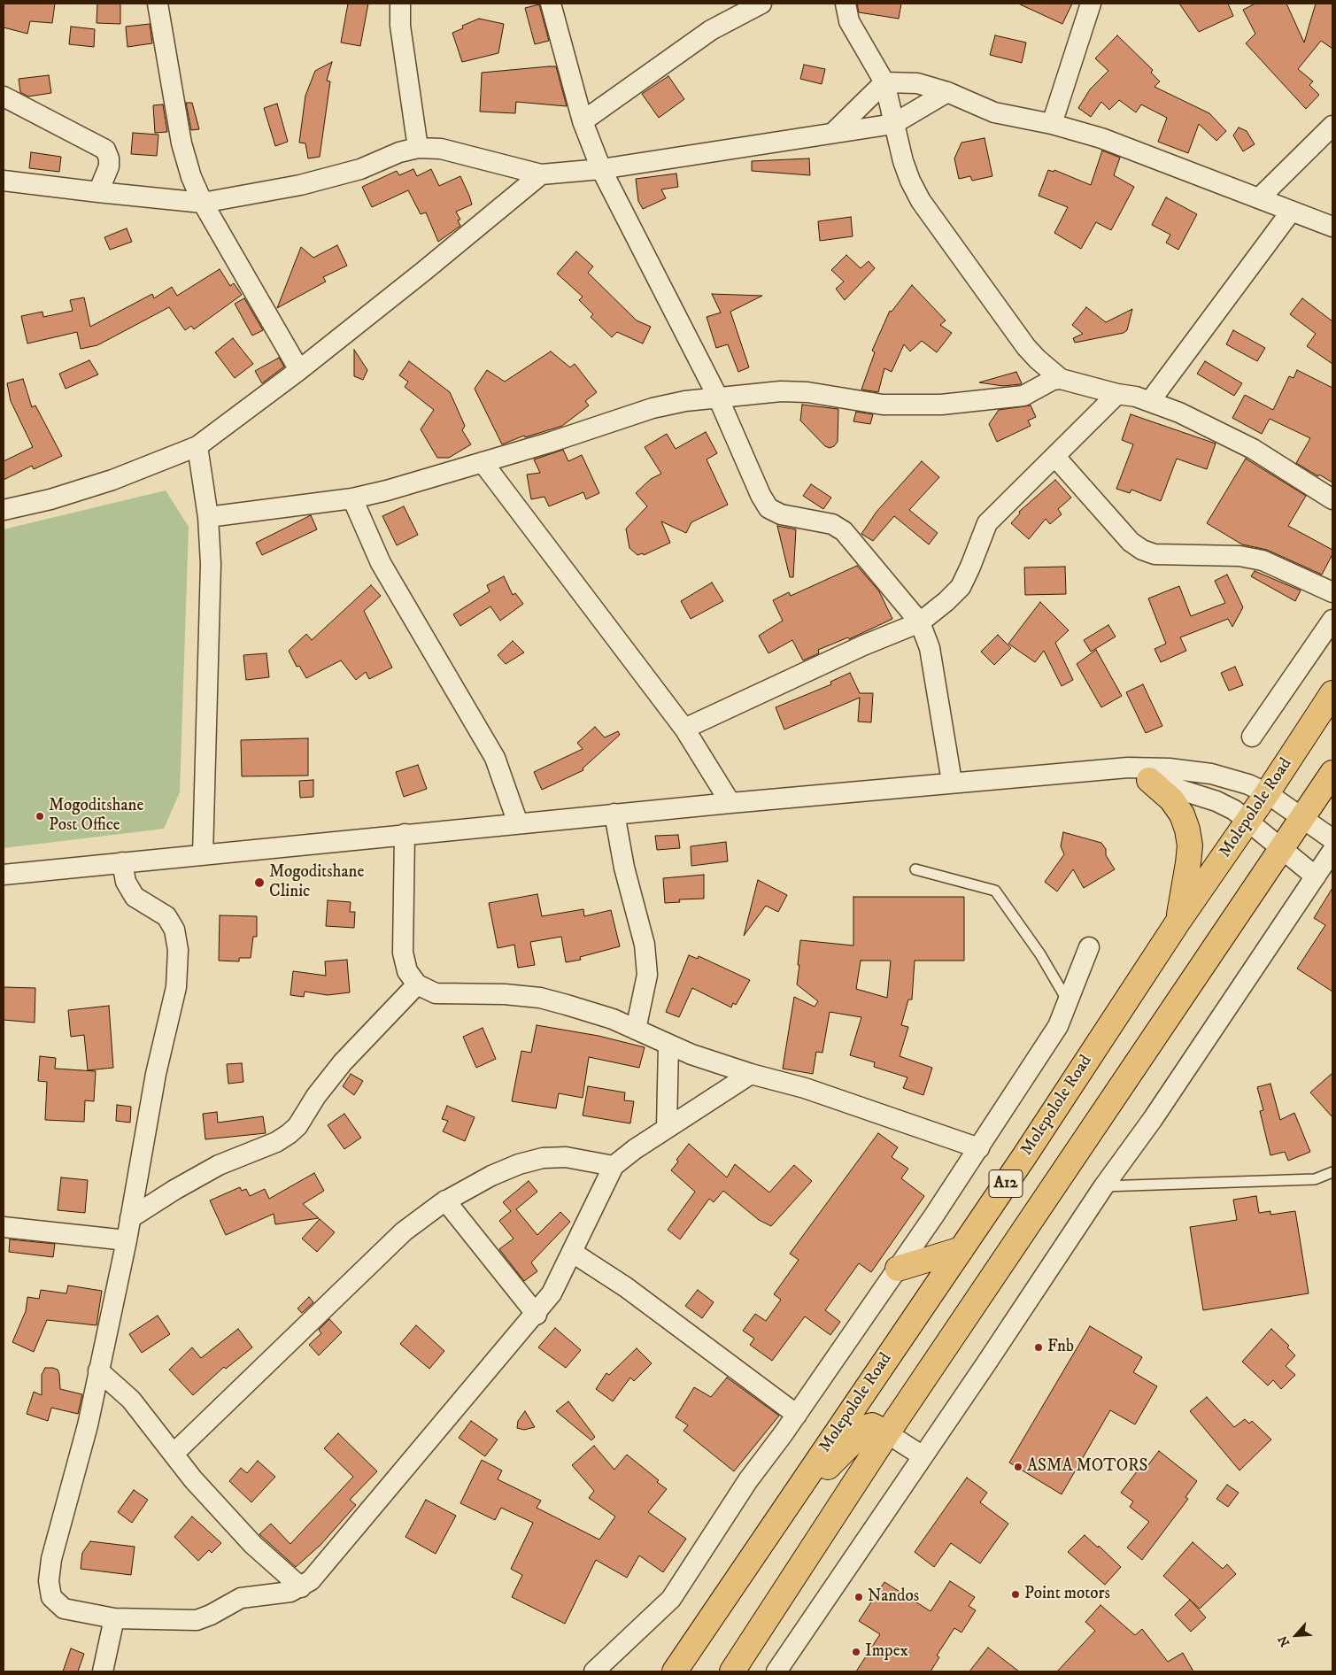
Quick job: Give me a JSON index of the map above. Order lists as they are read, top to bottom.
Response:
{
  "streets": {
    "main road": ["Molepolole Road", "A12"]
  },
  "places": [
    "Mogoditshane Post Office",
    "Mogoditshane Clinic",
    "Fnb",
    "ASMA MOTORS",
    "Point motors",
    "Nandos",
    "Impex"
  ],
  "north": "bottom left"
}
